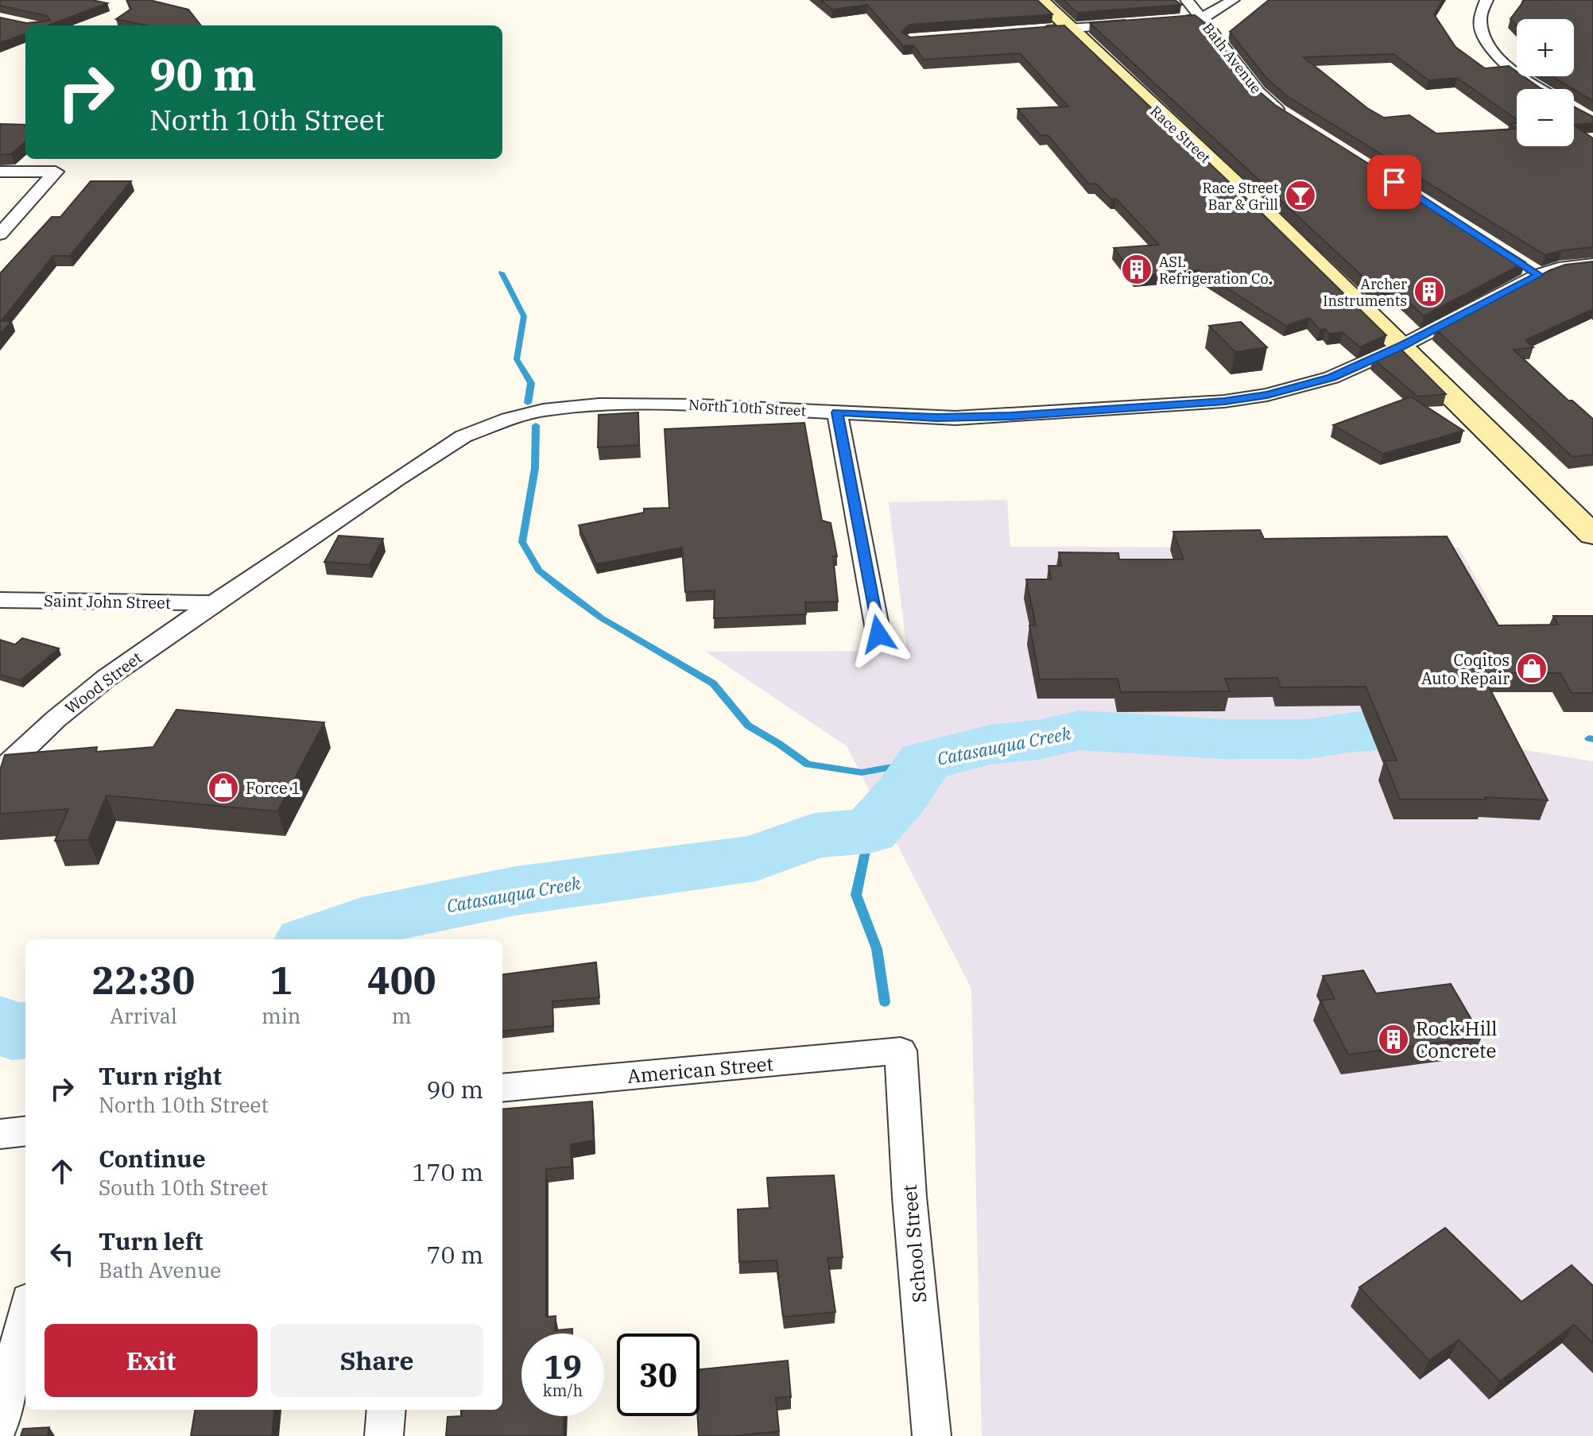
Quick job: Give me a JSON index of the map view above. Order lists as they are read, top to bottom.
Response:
{
  "streets": {
    "main road": ["Race Street"],
    "street": [
      "Bath Avenue",
      "North 10th Street",
      "Saint John Street",
      "Wood Street",
      "American Street",
      "School Street"
    ]
  },
  "crossings": [
    ["Race Street", "North 10th Street"],
    ["North 10th Street", "Saint John Street"],
    ["North 10th Street", "Wood Street"],
    ["Saint John Street", "Wood Street"],
    ["American Street", "School Street"]
  ],
  "water": ["Catasauqua Creek"],
  "places": {
    "bar": ["Race Street Bar & Grill"],
    "building": ["ASL Refrigeration Co.", "Archer Instruments", "Rock Hill Concrete"],
    "shop": ["Coqitos Auto Repair", "Force 1"]
  },
  "page": {
    "map_buttons": ["+", "−"],
    "turn": ["90 m", "North 10th Street"],
    "eta": [
      "22:30",
      "Arrival",
      "1",
      "min",
      "400",
      "m"
    ],
    "list": [
      {
        "name": "Turn right",
        "note": "North 10th Street",
        "value": "90 m"
      },
      {
        "name": "Continue",
        "note": "South 10th Street",
        "value": "170 m"
      },
      {
        "name": "Turn left",
        "note": "Bath Avenue",
        "value": "70 m"
      }
    ],
    "buttons": ["Exit", "Share"],
    "speed": "19 km/h",
    "limit": "30"
  }
}
